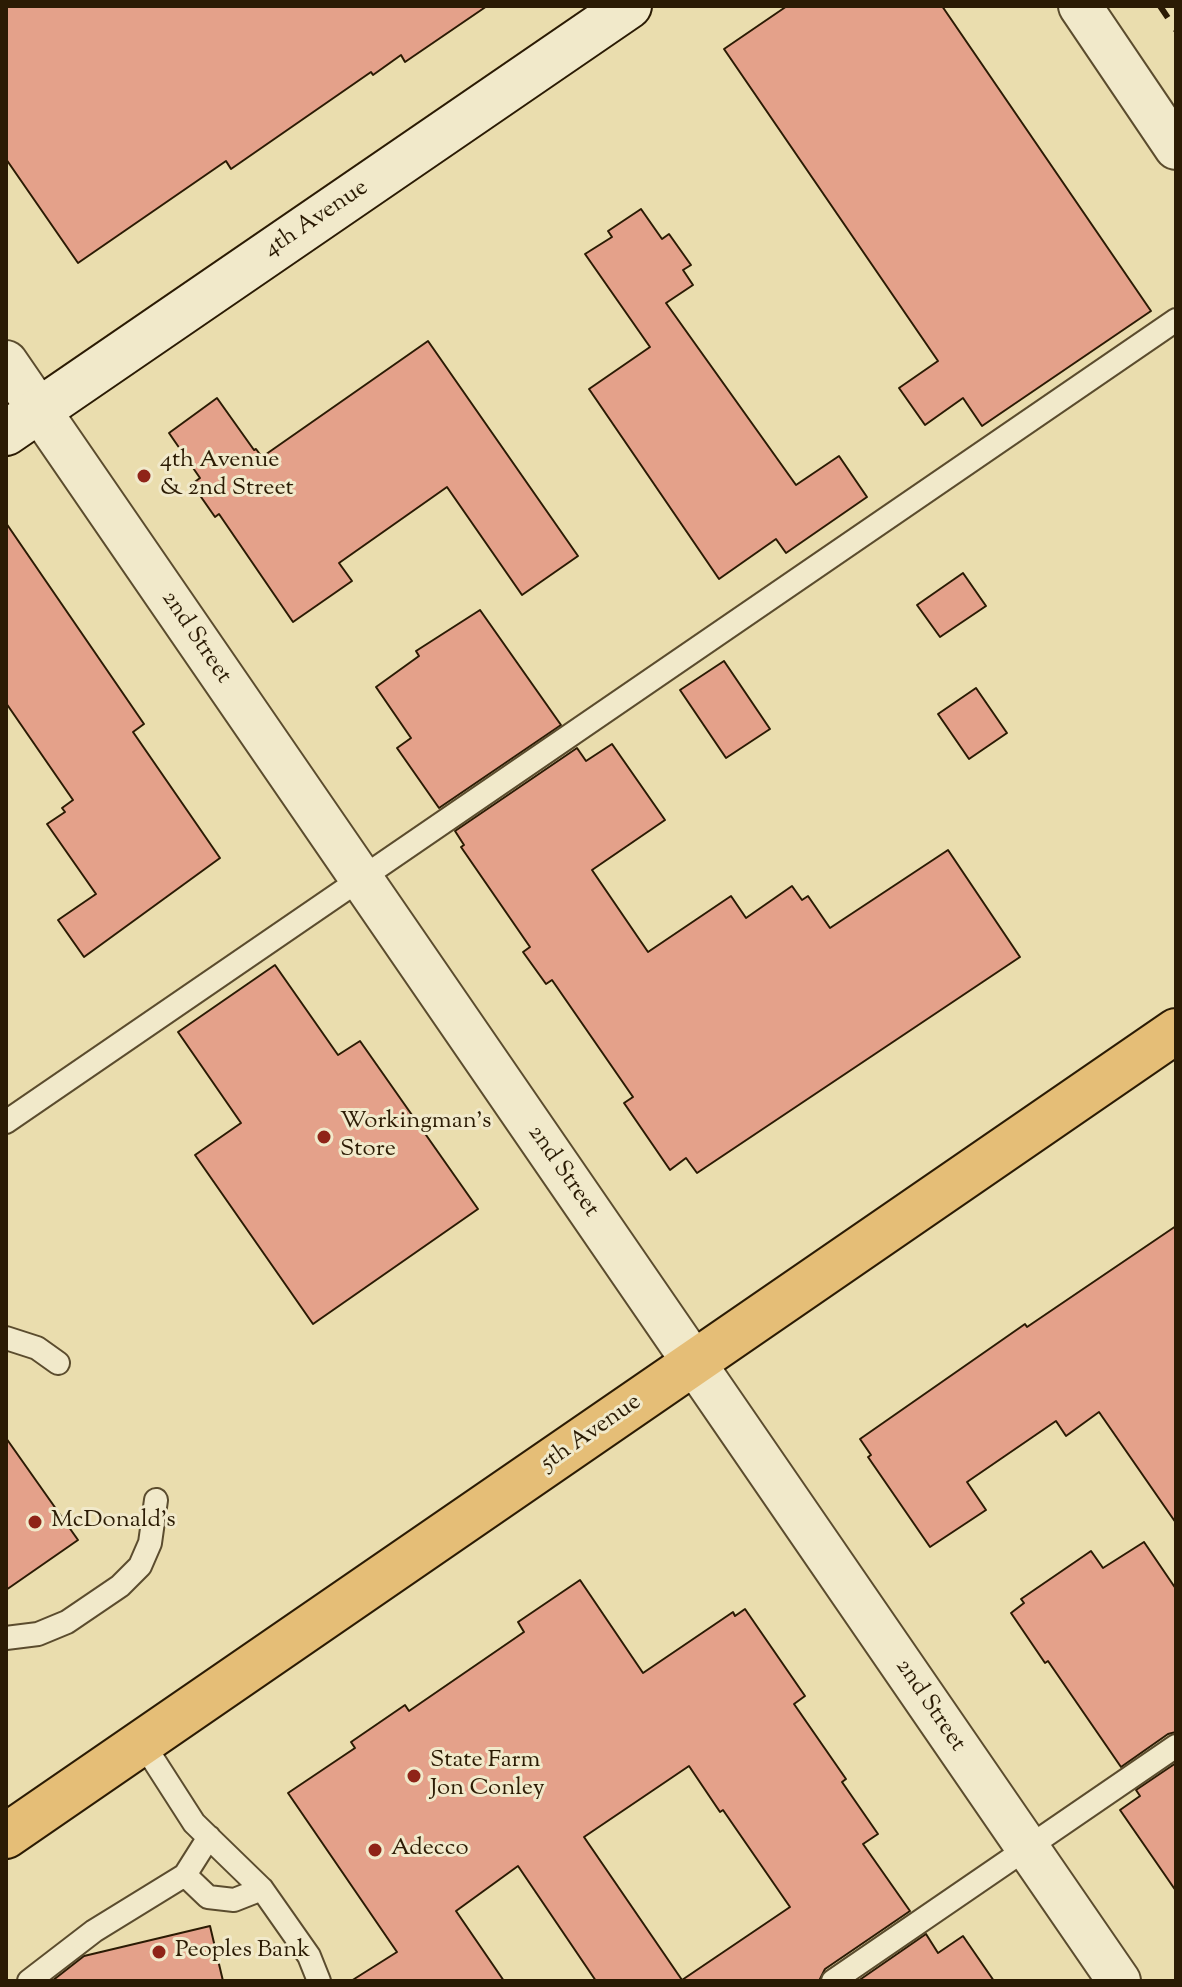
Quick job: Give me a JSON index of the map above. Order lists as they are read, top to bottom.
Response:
{
  "streets": {
    "main road": ["4th Avenue", "5th Avenue"],
    "street": ["2nd Street"]
  },
  "crossings": [
    ["4th Avenue", "2nd Street"],
    ["2nd Street", "5th Avenue"]
  ],
  "places": [
    "4th Avenue & 2nd Street",
    "Workingman's Store",
    "McDonald's",
    "State Farm Jon Conley",
    "Adecco",
    "Peoples Bank"
  ]
}
